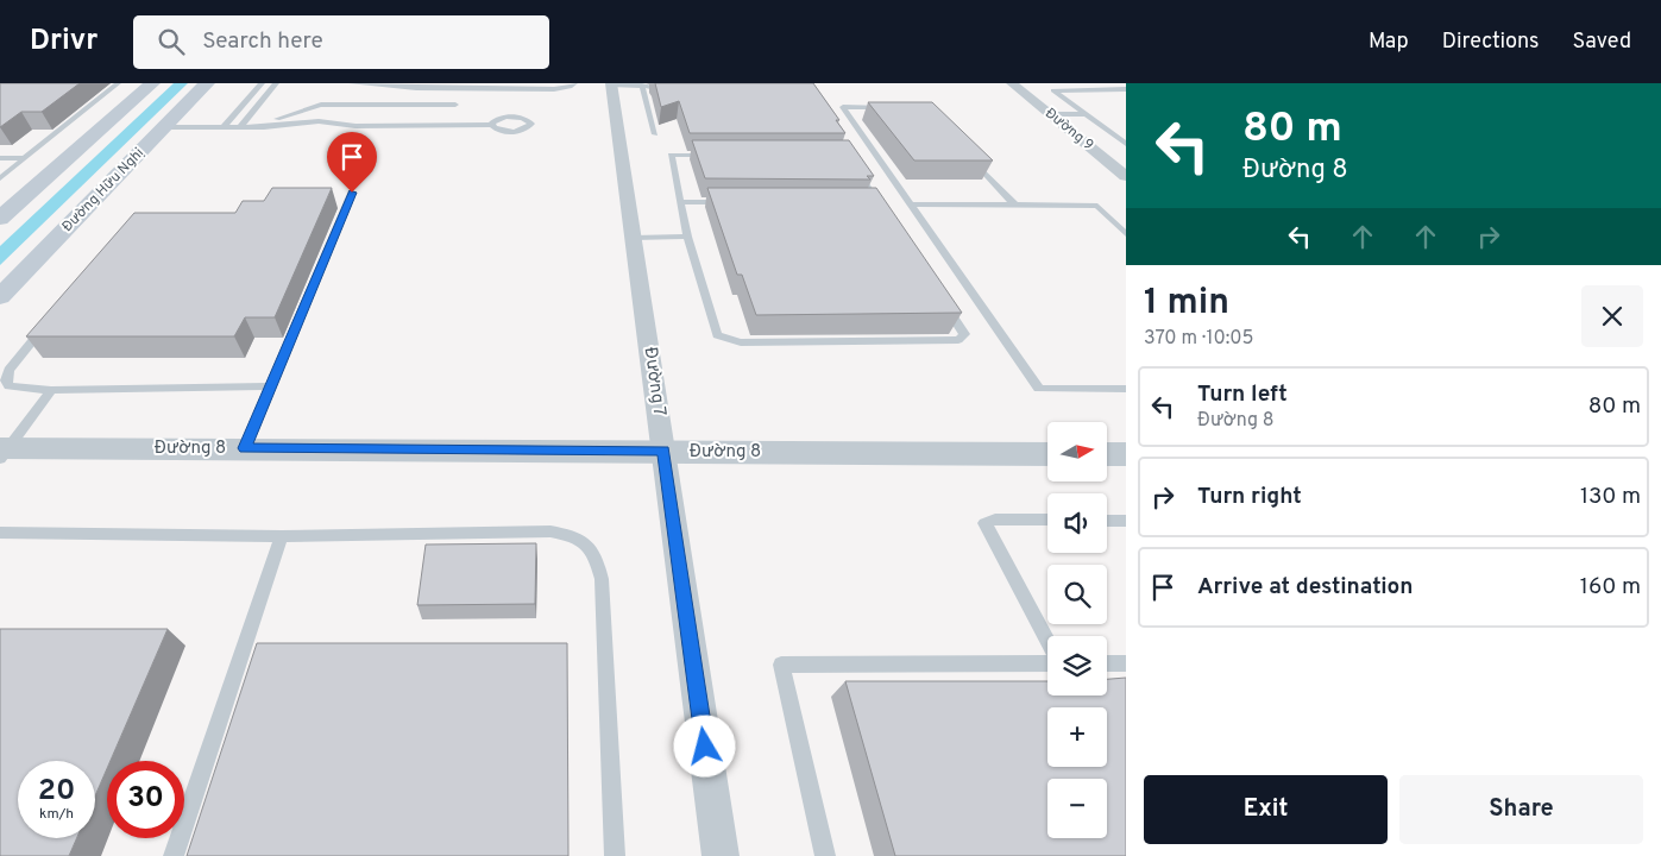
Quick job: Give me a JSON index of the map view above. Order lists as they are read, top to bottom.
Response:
{
  "streets": {
    "main road": ["Đường Hữu Nghị"],
    "street": ["Đường 9", "Đường 7", "Đường 8"]
  },
  "crossings": [
    ["Đường 7", "Đường 8"]
  ],
  "north": "right",
  "page": {
    "header": "Drivr",
    "search": "Search here",
    "nav": ["Map", "Directions", "Saved"],
    "turn": ["80 m", "Đường 8"],
    "heading": ["1 min", "370 m · 10:05"],
    "list": [
      {
        "name": "Turn left",
        "note": "Đường 8",
        "value": "80 m"
      },
      {
        "name": "Turn right",
        "value": "130 m"
      },
      {
        "name": "Arrive at destination",
        "value": "160 m"
      }
    ],
    "map_buttons": ["+", "−"],
    "speed": "20 km/h",
    "limit": "30",
    "buttons": ["Exit", "Share"]
  }
}
